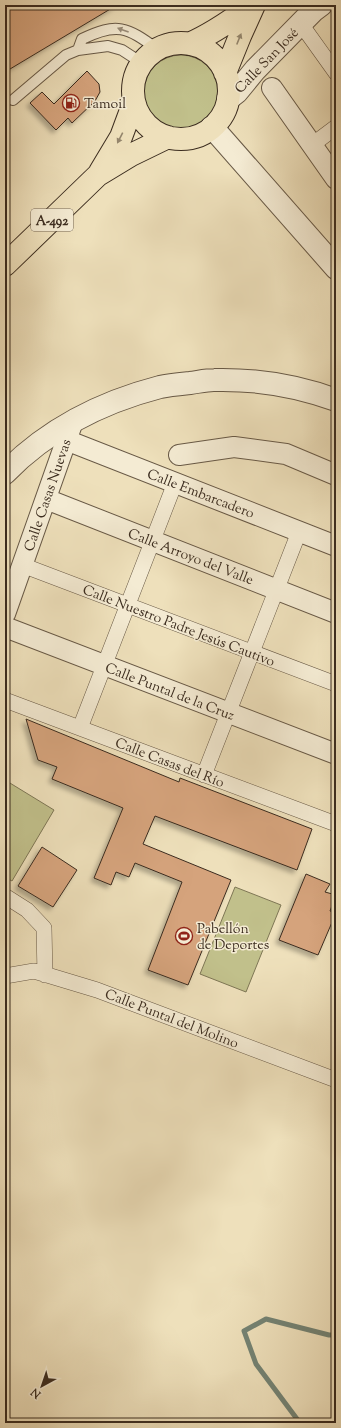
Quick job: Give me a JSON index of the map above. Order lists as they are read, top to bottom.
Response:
{
  "streets": {
    "main road": ["A-492"],
    "street": [
      "Calle San José",
      "Calle Embarcadero",
      "Calle Casas Nuevas",
      "Calle Arroyo del Valle",
      "Calle Nuestro Padre Jesús Cautivo",
      "Calle Puntal de la Cruz",
      "Calle Casas del Río",
      "Calle Puntal del Molino"
    ]
  },
  "crossings": [
    ["Calle San José", "A-492"],
    ["Calle Embarcadero", "Calle Casas Nuevas"],
    ["Calle Casas Nuevas", "Calle Arroyo del Valle"],
    ["Calle Casas Nuevas", "Calle Nuestro Padre Jesús Cautivo"]
  ],
  "places": {
    "fuel station": ["Tamoil"],
    "sports": ["Pabellón de Deportes"]
  },
  "north": "bottom left"
}
